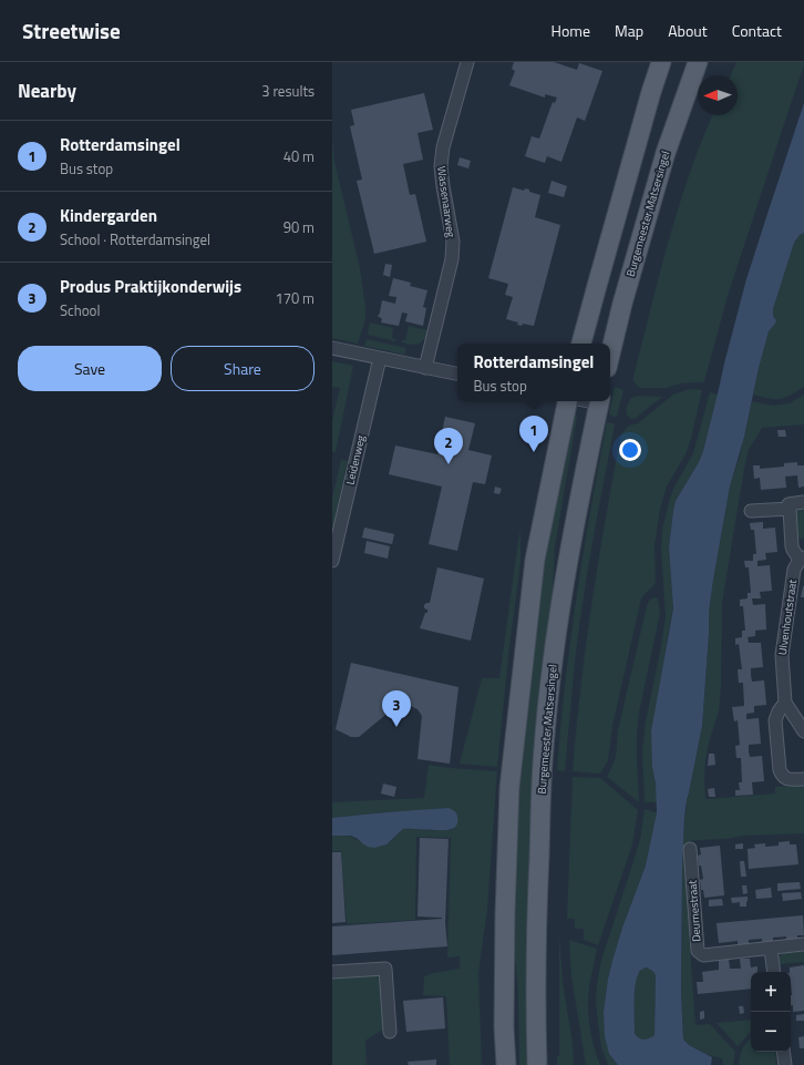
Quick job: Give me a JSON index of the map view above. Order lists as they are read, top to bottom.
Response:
{
  "streets": {
    "main road": ["Burgemeester Matsersingel"],
    "street": [
      "Wassenaarweg",
      "Leidenweg",
      "Ulvenhoutstraat",
      "Deurnestraat"
    ]
  },
  "north": "left",
  "page": {
    "header": "Streetwise",
    "nav": [
      "Home",
      "Map",
      "About",
      "Contact"
    ],
    "heading": ["Nearby", "3 results"],
    "list": [
      {
        "mark": "1",
        "name": "Rotterdamsingel",
        "note": "Bus stop",
        "value": "40 m"
      },
      {
        "mark": "2",
        "name": "Kindergarden",
        "note": "School · Rotterdamsingel",
        "value": "90 m"
      },
      {
        "mark": "3",
        "name": "Produs Praktijkonderwijs",
        "note": "School",
        "value": "170 m"
      }
    ],
    "buttons": ["Save", "Share"],
    "popup": ["Rotterdamsingel", "Bus stop"],
    "pins": ["1", "2", "3"],
    "map_buttons": ["+", "−"]
  }
}
